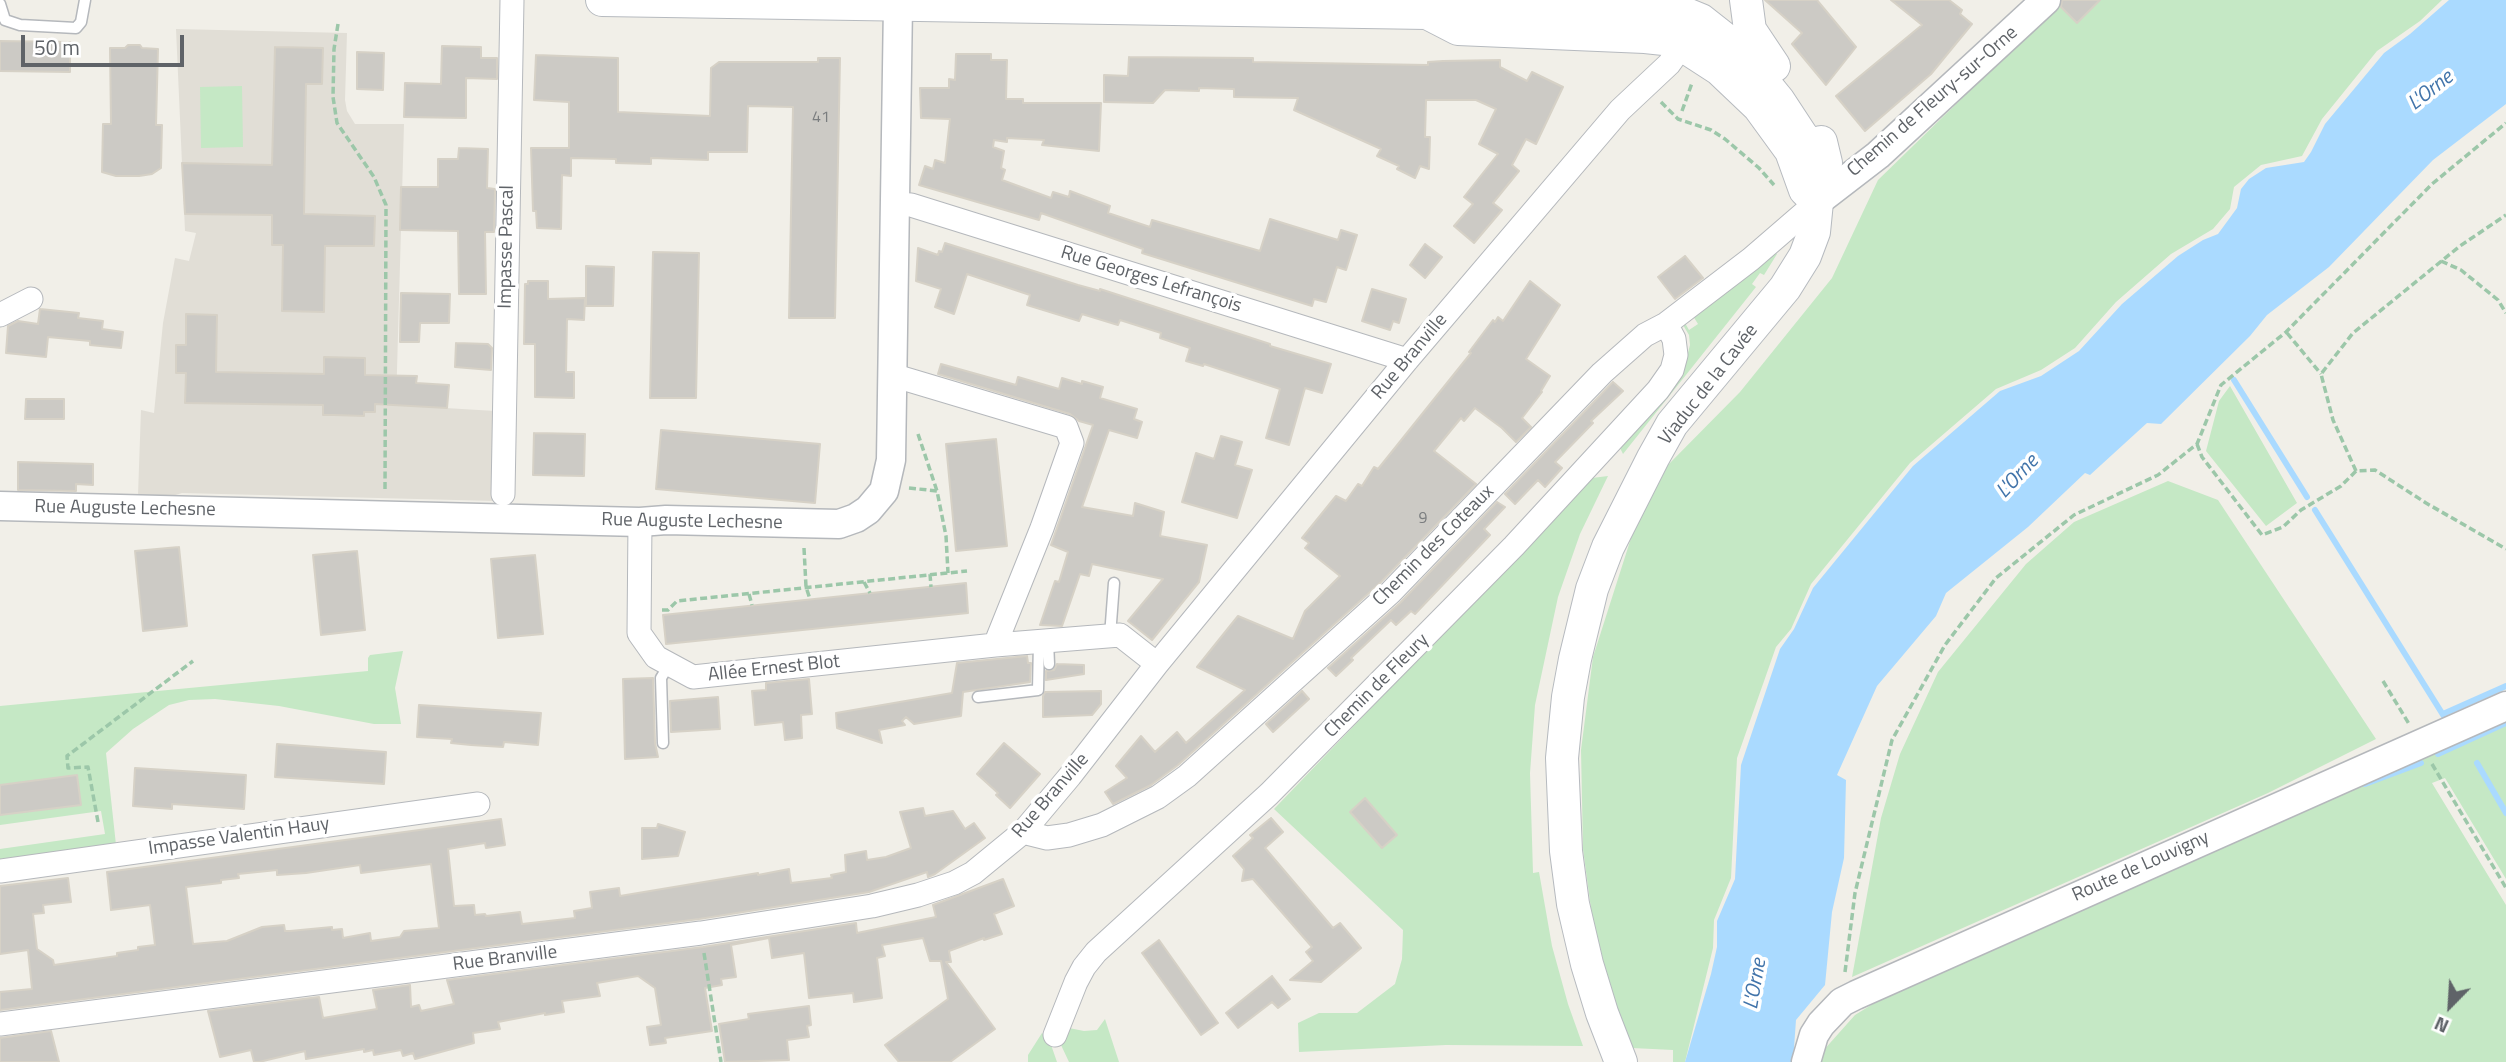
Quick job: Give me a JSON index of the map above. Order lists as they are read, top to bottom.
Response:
{
  "streets": {
    "main road": ["Viaduc de la Cavée"],
    "street": [
      "Chemin de Fleury-sur-Orne",
      "Impasse Pascal",
      "Rue Georges Lefrançois",
      "Rue Branville",
      "Rue Auguste Lechesne",
      "Chemin des Coteaux",
      "Allée Ernest Blot",
      "Chemin de Fleury",
      "Impasse Valentin Hauy",
      "Route de Louvigny"
    ]
  },
  "crossings": [
    ["Chemin de Fleury-sur-Orne", "Viaduc de la Cavée"],
    ["Chemin de Fleury-sur-Orne", "Chemin des Coteaux"],
    ["Rue Georges Lefrançois", "Rue Branville"],
    ["Rue Georges Lefrançois", "Rue Auguste Lechesne"],
    ["Rue Branville", "Chemin des Coteaux"],
    ["Rue Branville", "Allée Ernest Blot"],
    ["Viaduc de la Cavée", "Chemin des Coteaux"],
    ["Rue Auguste Lechesne", "Allée Ernest Blot"],
    ["Chemin des Coteaux", "Chemin de Fleury"]
  ],
  "water": ["L'Orne"],
  "house_numbers": ["41", "9"],
  "scale_bar": "50 m",
  "north": "bottom left"
}
